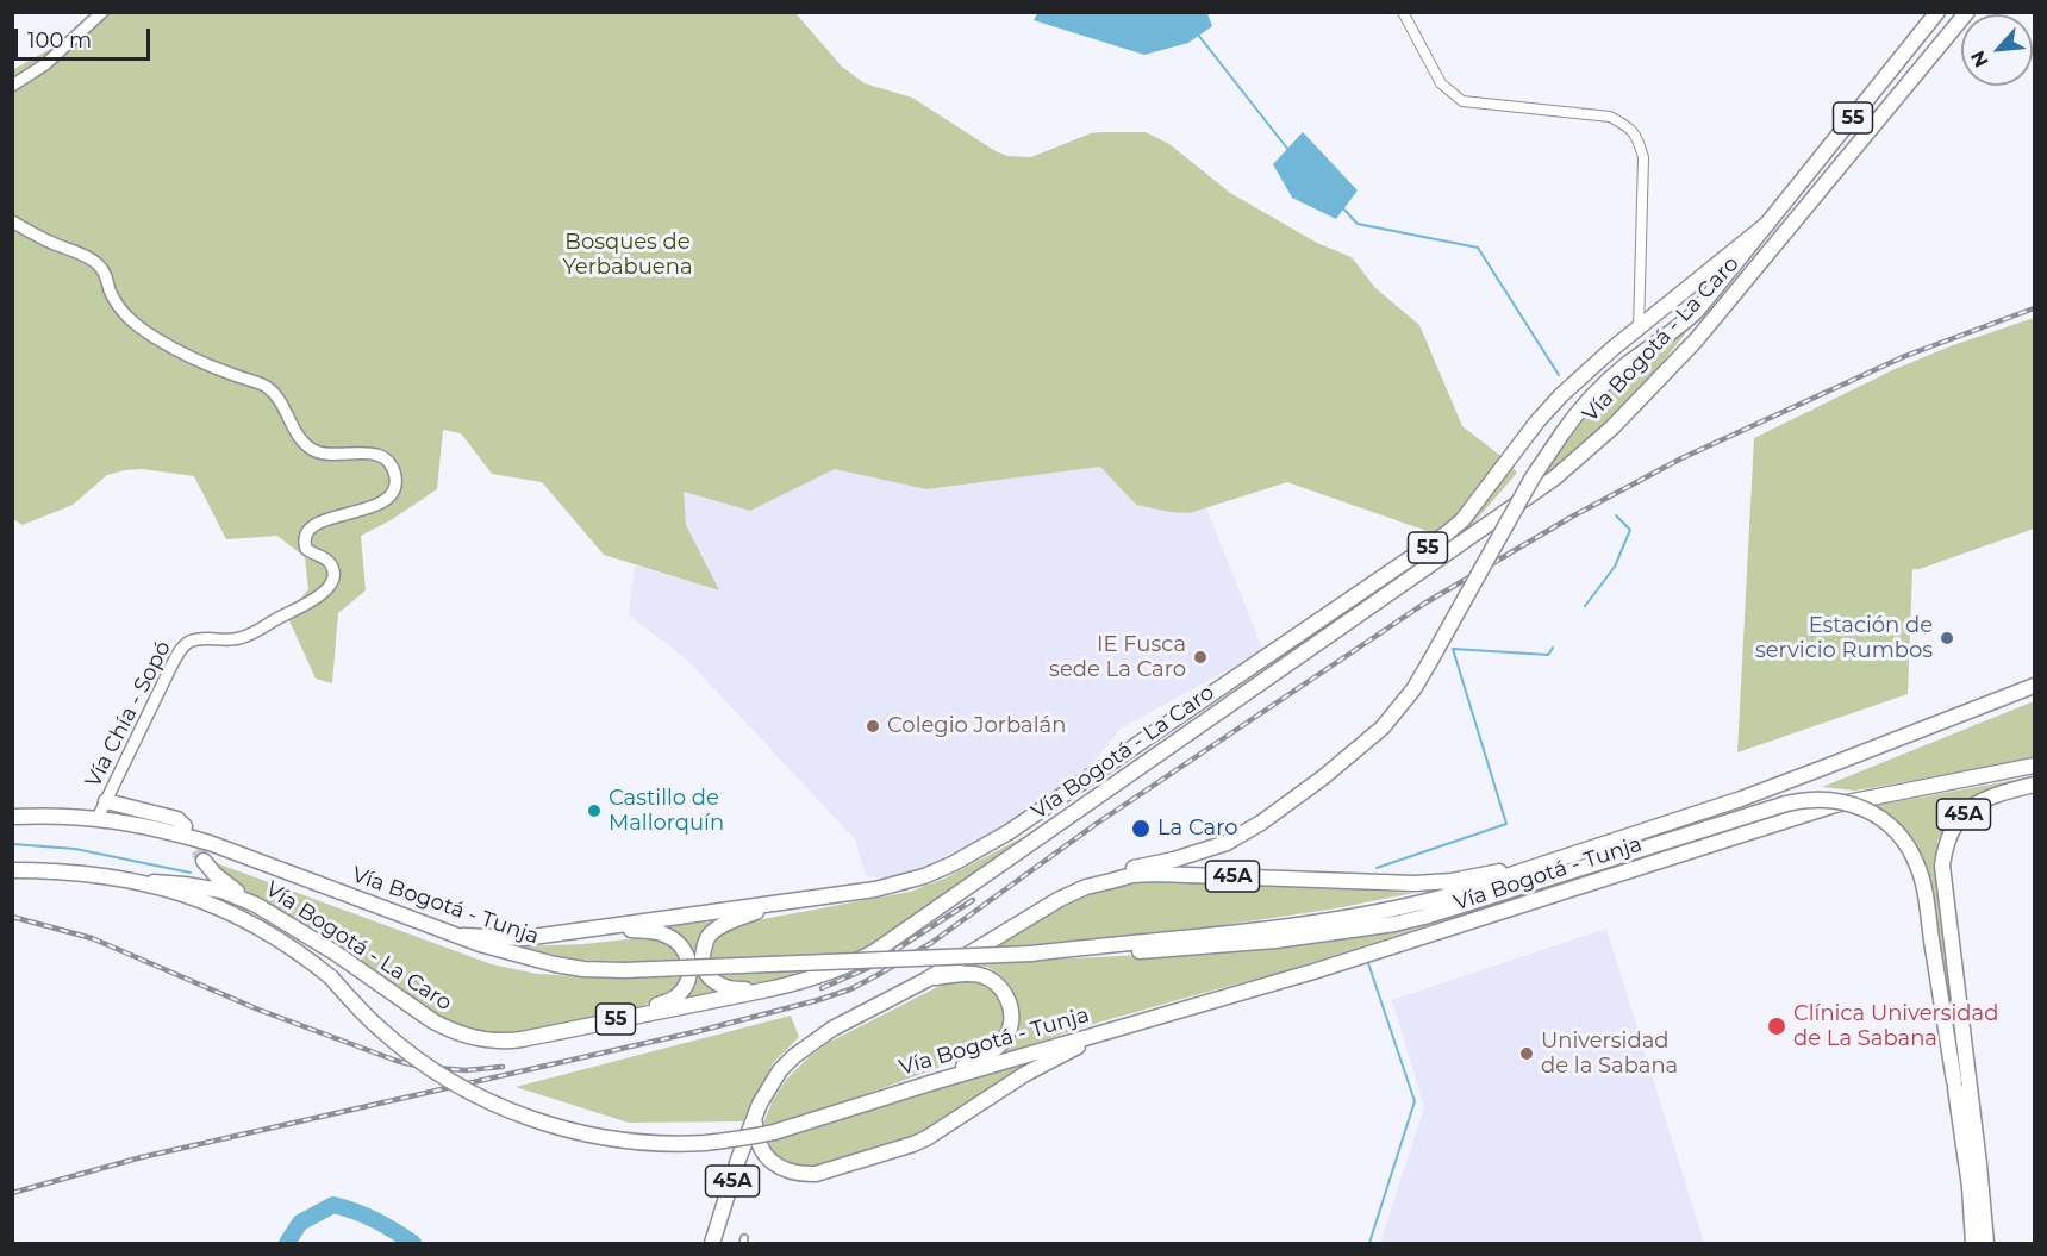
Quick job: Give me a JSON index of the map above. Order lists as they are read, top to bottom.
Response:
{
  "streets": {
    "main road": [
      "55",
      "Vía Bogotá - La Caro",
      "45A",
      "Vía Bogotá - Tunja"
    ],
    "street": ["Vía Chía - Sopó"]
  },
  "crossings": [
    ["55", "Vía Bogotá - Tunja"],
    ["Vía Bogotá - La Caro", "Vía Bogotá - Tunja"],
    ["Vía Chía - Sopó", "Vía Bogotá - Tunja"],
    ["45A", "Vía Bogotá - Tunja"]
  ],
  "parks": ["Bosques de Yerbabuena"],
  "places": [
    "Estación de servicio Rumbos",
    "IE Fusca sede La Caro",
    "Colegio Jorbalán",
    "Castillo de Mallorquín",
    "La Caro",
    "Clínica Universidad de La Sabana",
    "Universidad de la Sabana"
  ],
  "scale_bar": "100 m",
  "north": "bottom left"
}
